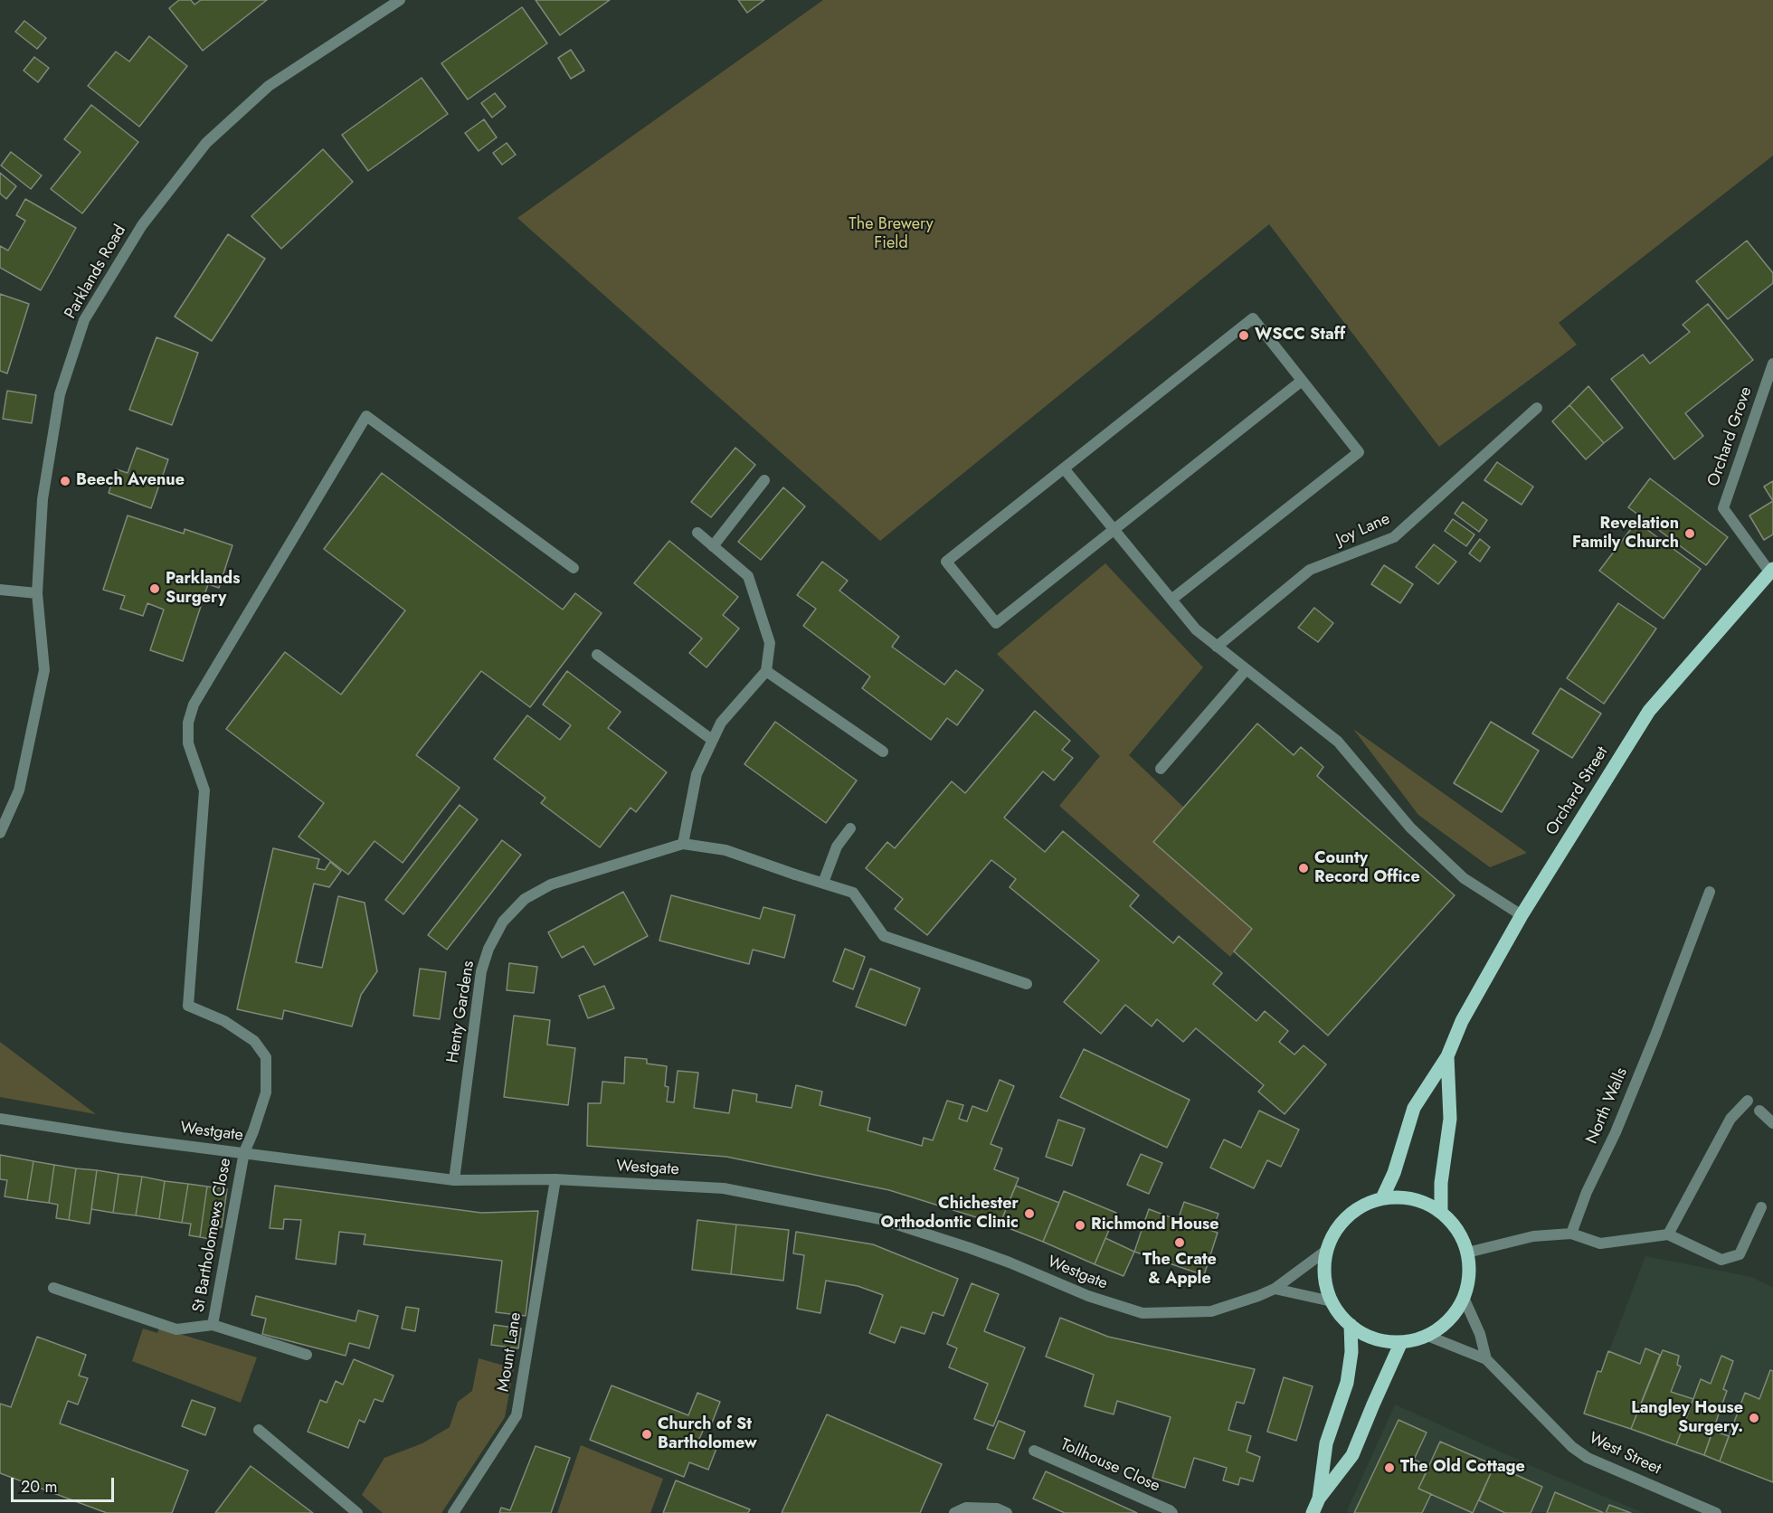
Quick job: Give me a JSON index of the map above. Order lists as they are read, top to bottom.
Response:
{
  "streets": {
    "main road": ["Orchard Street"],
    "street": [
      "Parklands Road",
      "Orchard Grove",
      "Joy Lane",
      "Henty Gardens",
      "North Walls",
      "Westgate",
      "St Bartholomews Close",
      "Mount Lane",
      "West Street",
      "Tollhouse Close"
    ]
  },
  "crossings": [
    ["Orchard Grove", "Orchard Street"],
    ["Orchard Street", "Westgate"],
    ["Orchard Street", "West Street"],
    ["Henty Gardens", "Westgate"],
    ["Westgate", "St Bartholomews Close"],
    ["Westgate", "Mount Lane"],
    ["Westgate", "West Street"]
  ],
  "parks": ["The Brewery Field"],
  "places": [
    "WSCC Staff",
    "Beech Avenue",
    "Revelation Family Church",
    "Parklands Surgery",
    "County Record Office",
    "Chichester Orthodontic Clinic",
    "Richmond House",
    "The Crate & Apple",
    "Langley House Surgery.",
    "Church of St Bartholomew",
    "The Old Cottage"
  ],
  "scale_bar": "20 m"
}
